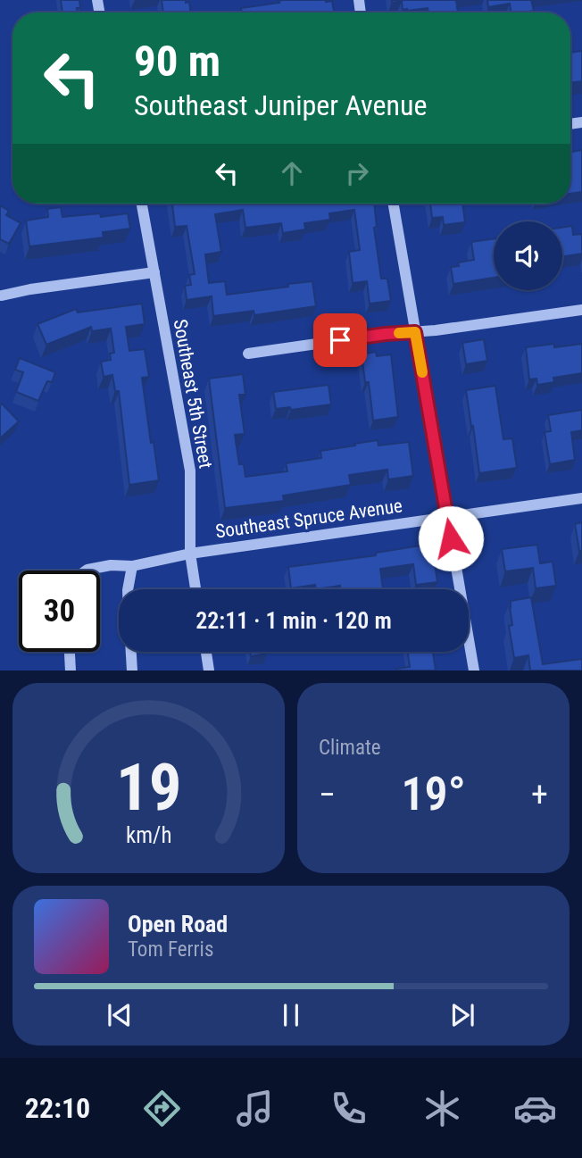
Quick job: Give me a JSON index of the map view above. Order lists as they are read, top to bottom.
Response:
{
  "streets": {
    "street": ["Southeast 5th Street", "Southeast Spruce Avenue"]
  },
  "crossings": [
    ["Southeast 5th Street", "Southeast Spruce Avenue"]
  ],
  "page": {
    "turn": ["90 m", "Southeast Juniper Avenue"],
    "limit": "30",
    "trip": "22:11 · 1 min · 120 m",
    "tile": "Climate",
    "heat": ["−", "19°", "+"],
    "song": ["Open Road", "Tom Ferris"],
    "tabs": "22:10",
    "gauge": ["19", "km/h"]
  }
}
